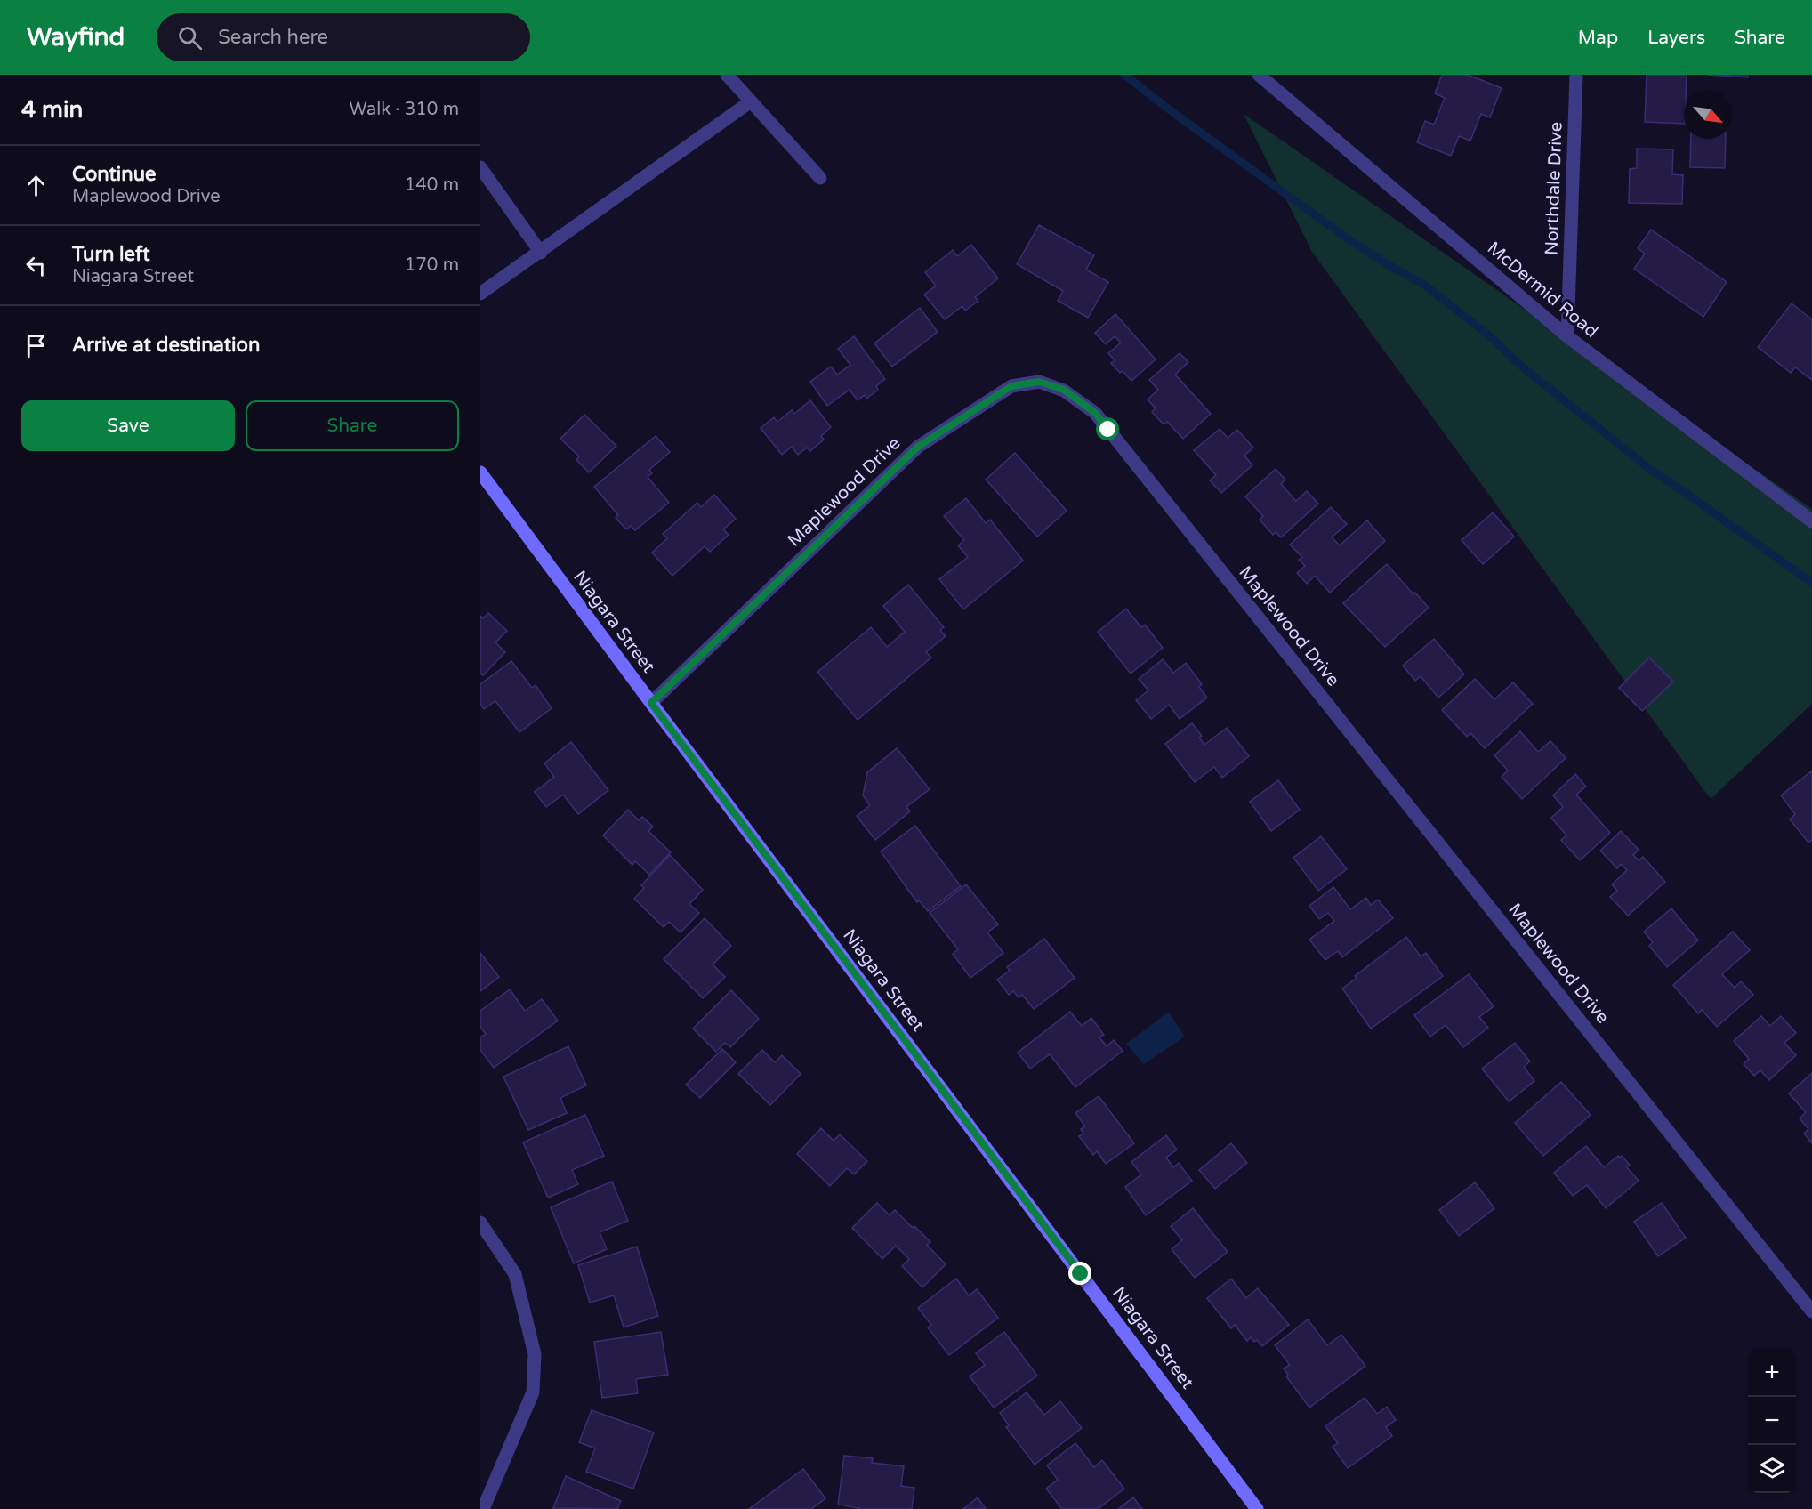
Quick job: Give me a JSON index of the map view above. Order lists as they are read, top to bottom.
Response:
{
  "streets": {
    "main road": ["Niagara Street"],
    "street": ["Northdale Drive", "McDermid Road", "Maplewood Drive"]
  },
  "crossings": [
    ["Northdale Drive", "McDermid Road"],
    ["Maplewood Drive", "Niagara Street"]
  ],
  "north": "bottom right",
  "page": {
    "header": "Wayfind",
    "search": "Search here",
    "nav": ["Map", "Layers", "Share"],
    "heading": ["4 min", "Walk · 310 m"],
    "list": [
      ["Continue", "Maplewood Drive", "140 m"],
      ["Turn left", "Niagara Street", "170 m"],
      "Arrive at destination"
    ],
    "buttons": ["Save", "Share"],
    "map_buttons": ["+", "−"]
  }
}
